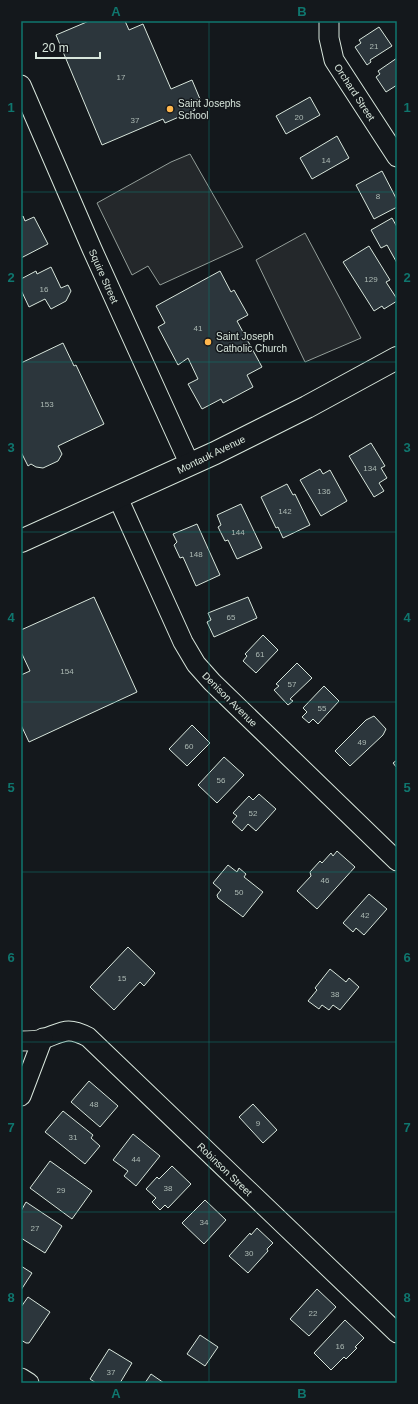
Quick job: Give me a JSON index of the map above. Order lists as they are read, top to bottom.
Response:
{
  "streets": {
    "street": [
      "Orchard Street",
      "Squire Street",
      "Montauk Avenue",
      "Denison Avenue",
      "Robinson Street"
    ]
  },
  "crossings": [
    ["Squire Street", "Montauk Avenue"],
    ["Montauk Avenue", "Denison Avenue"]
  ],
  "places": ["Saint Josephs School", "Saint Joseph Catholic Church"],
  "house_numbers": [
    "21",
    "17",
    "20",
    "37",
    "14",
    "8",
    "129",
    "16",
    "41",
    "153",
    "134",
    "136",
    "142",
    "144",
    "148",
    "65",
    "61",
    "154",
    "57",
    "55",
    "49",
    "60",
    "56",
    "52",
    "46",
    "50",
    "42",
    "15",
    "38",
    "48",
    "9",
    "31",
    "44",
    "38",
    "29",
    "34",
    "27",
    "30",
    "22",
    "16",
    "37"
  ],
  "scale_bar": "20 m",
  "grid": {
    "columns": ["A", "B"],
    "rows": [
      "1",
      "2",
      "3",
      "4",
      "5",
      "6",
      "7",
      "8"
    ]
  }
}
